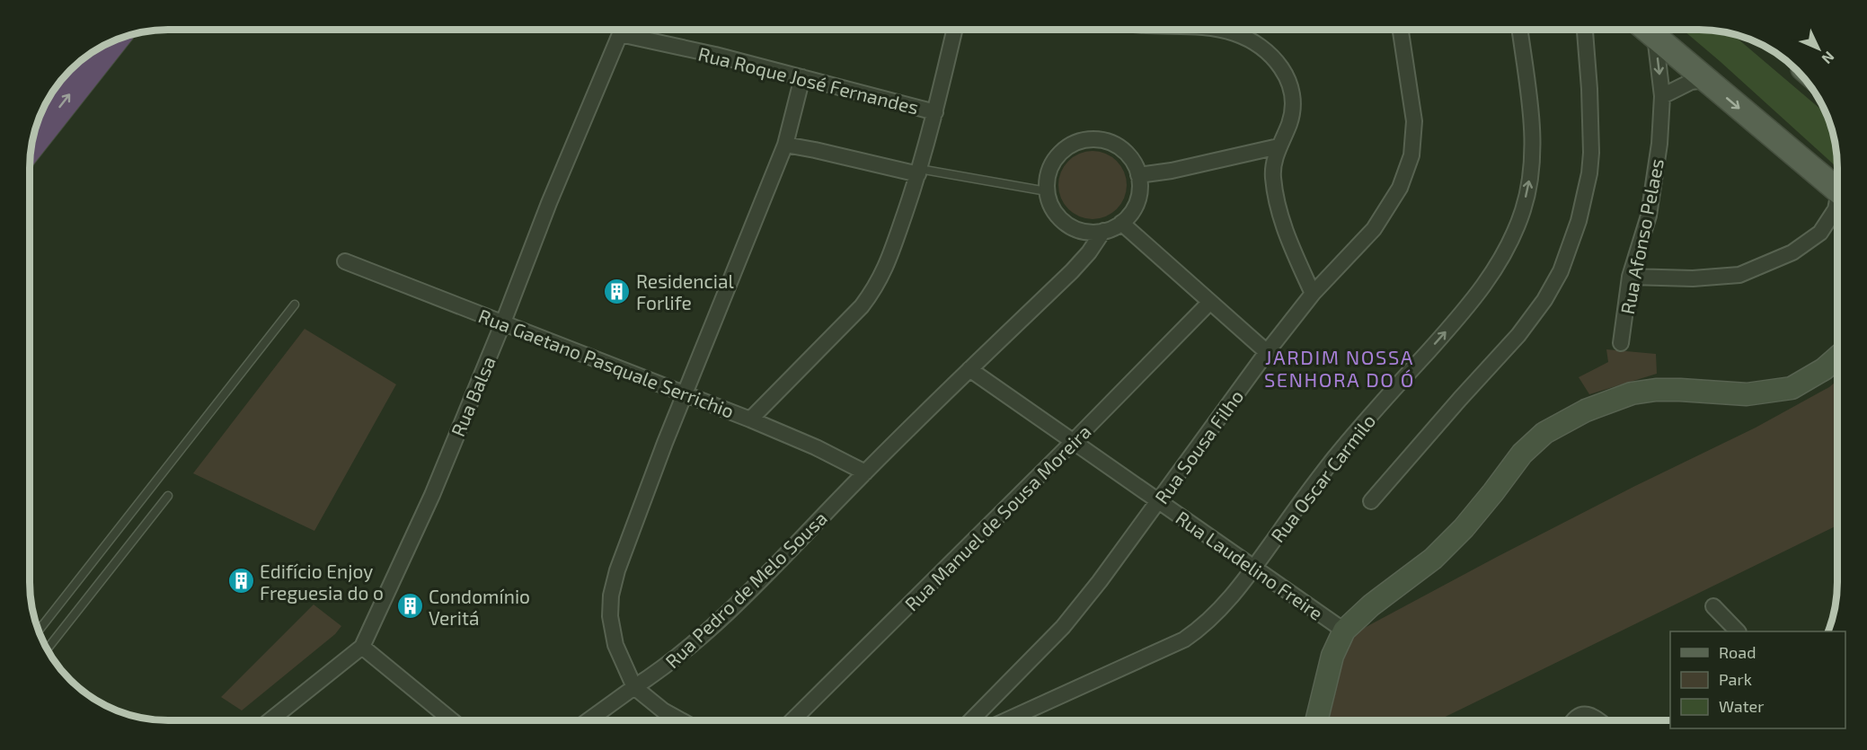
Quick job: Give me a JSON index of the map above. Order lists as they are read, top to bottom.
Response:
{
  "streets": {
    "street": [
      "Rua Roque José Fernandes",
      "Rua Afonso Pelaes",
      "Rua Gaetano Pasquale Serrichio",
      "Rua Balsa",
      "Rua Sousa Filho",
      "Rua Oscar Carmilo",
      "Rua Manuel de Sousa Moreira",
      "Rua Laudelino Freire",
      "Rua Pedro de Melo Sousa"
    ]
  },
  "crossings": [
    ["Rua Roque José Fernandes", "Rua Balsa"],
    ["Rua Gaetano Pasquale Serrichio", "Rua Balsa"],
    ["Rua Gaetano Pasquale Serrichio", "Rua Pedro de Melo Sousa"],
    ["Rua Sousa Filho", "Rua Laudelino Freire"],
    ["Rua Oscar Carmilo", "Rua Laudelino Freire"],
    ["Rua Manuel de Sousa Moreira", "Rua Laudelino Freire"],
    ["Rua Laudelino Freire", "Rua Pedro de Melo Sousa"]
  ],
  "districts": ["JARDIM NOSSA SENHORA DO Ó"],
  "places": {
    "building": ["Residencial Forlife", "Edifício Enjoy Freguesia do o", "Condomínio Veritá"]
  },
  "legend": ["Road", "Park", "Water"],
  "north": "bottom right"
}
